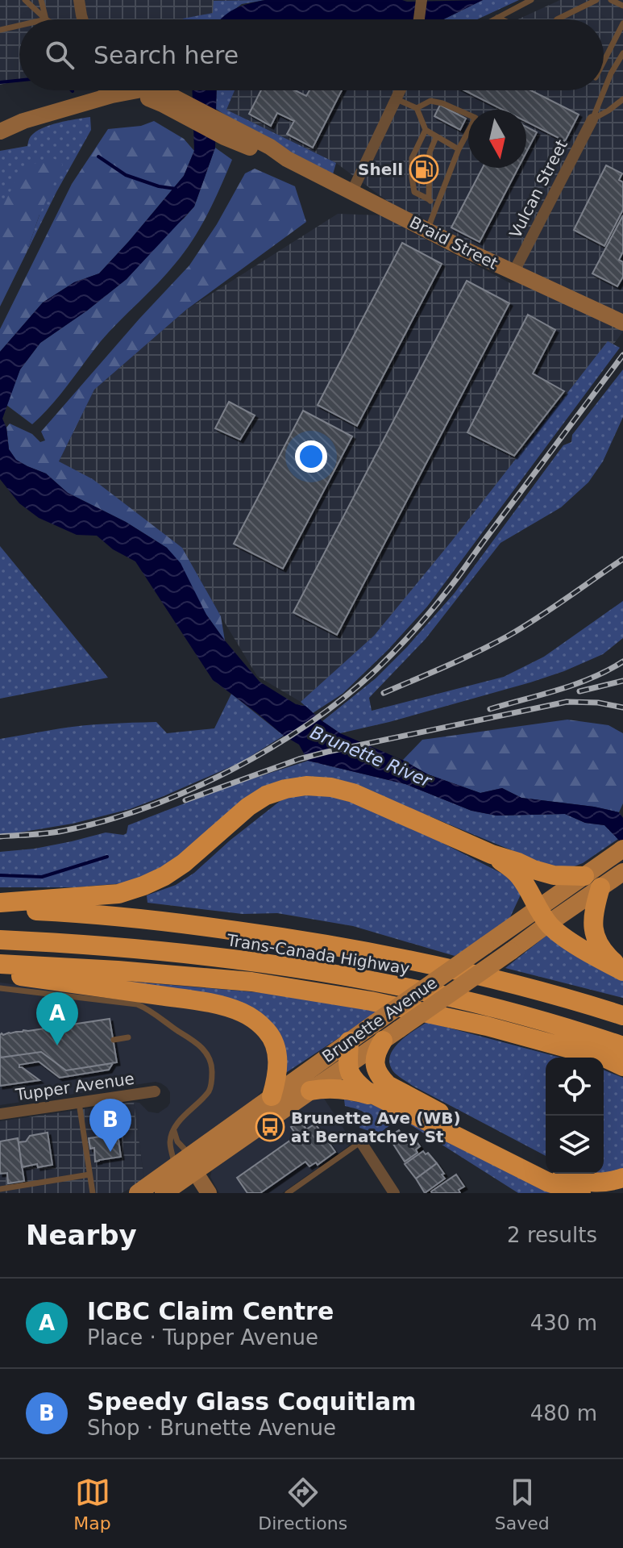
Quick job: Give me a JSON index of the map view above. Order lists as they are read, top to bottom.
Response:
{
  "streets": {
    "highway": ["Trans-Canada Highway"],
    "main road": ["Brunette Avenue"],
    "street": ["Vulcan Street", "Braid Street", "Tupper Avenue"]
  },
  "crossings": [
    ["Vulcan Street", "Braid Street"]
  ],
  "water": ["Brunette River"],
  "places": {
    "fuel station": ["Shell"],
    "bus stop": ["Brunette Ave (WB) at Bernatchey St"]
  },
  "north": "bottom",
  "page": {
    "search": "Search here",
    "pins": ["A", "B"],
    "heading": ["Nearby", "2 results"],
    "list": [
      {
        "mark": "A",
        "name": "ICBC Claim Centre",
        "note": "Place · Tupper Avenue",
        "value": "430 m"
      },
      {
        "mark": "B",
        "name": "Speedy Glass Coquitlam",
        "note": "Shop · Brunette Avenue",
        "value": "480 m"
      }
    ],
    "nav": ["Map", "Directions", "Saved"]
  }
}
